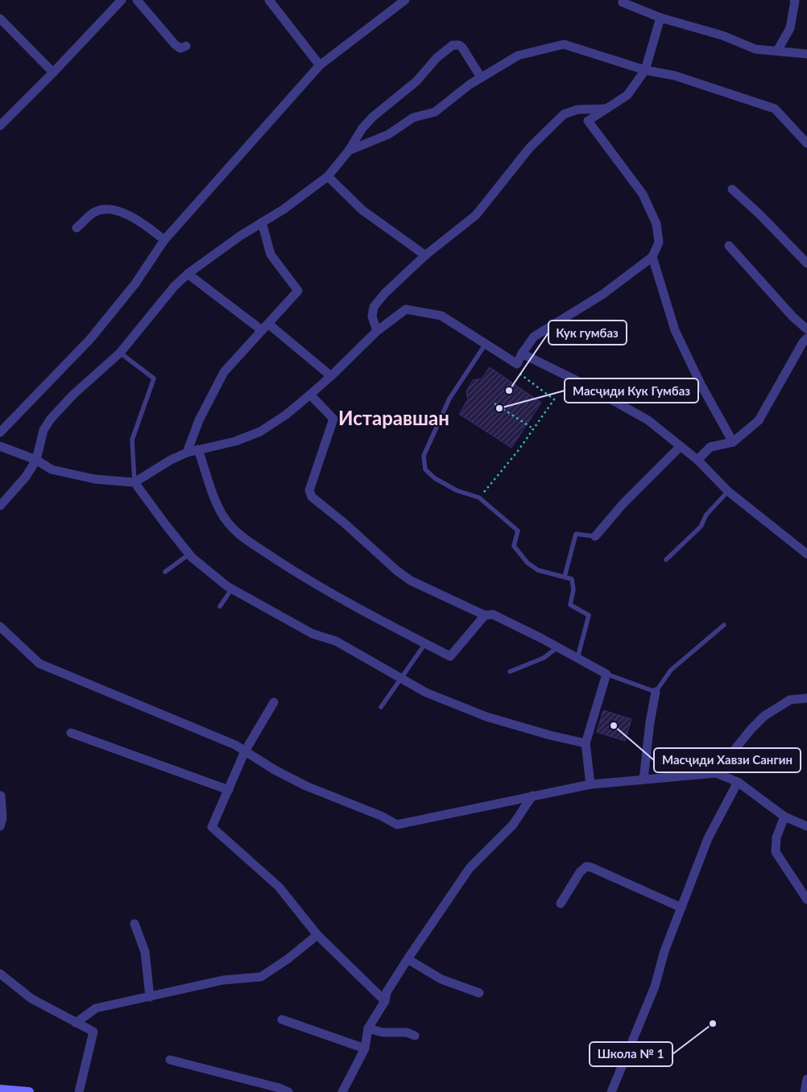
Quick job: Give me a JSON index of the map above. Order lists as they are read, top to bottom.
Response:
{
  "districts": ["Истаравшан"],
  "places": [
    "Кук гумбаз",
    "Масҷиди Кук Гумбаз",
    "Масҷиди Хавзи Сангин",
    "Школа № 1"
  ]
}
